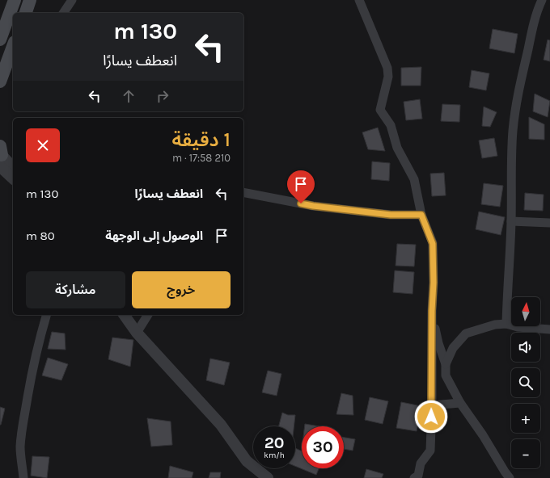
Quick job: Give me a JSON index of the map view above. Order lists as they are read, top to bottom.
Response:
{
  "north": "top",
  "page": {
    "turn": ["130 m", "انعطف يسارًا"],
    "heading": ["1 دقيقة", "210 m · 17:58"],
    "list": [
      {
        "name": "انعطف يسارًا",
        "value": "130 m"
      },
      {
        "name": "الوصول إلى الوجهة",
        "value": "80 m"
      }
    ],
    "buttons": ["خروج", "مشاركة"],
    "map_buttons": ["+", "−"],
    "speed": "20 km/h",
    "limit": "30"
  }
}
